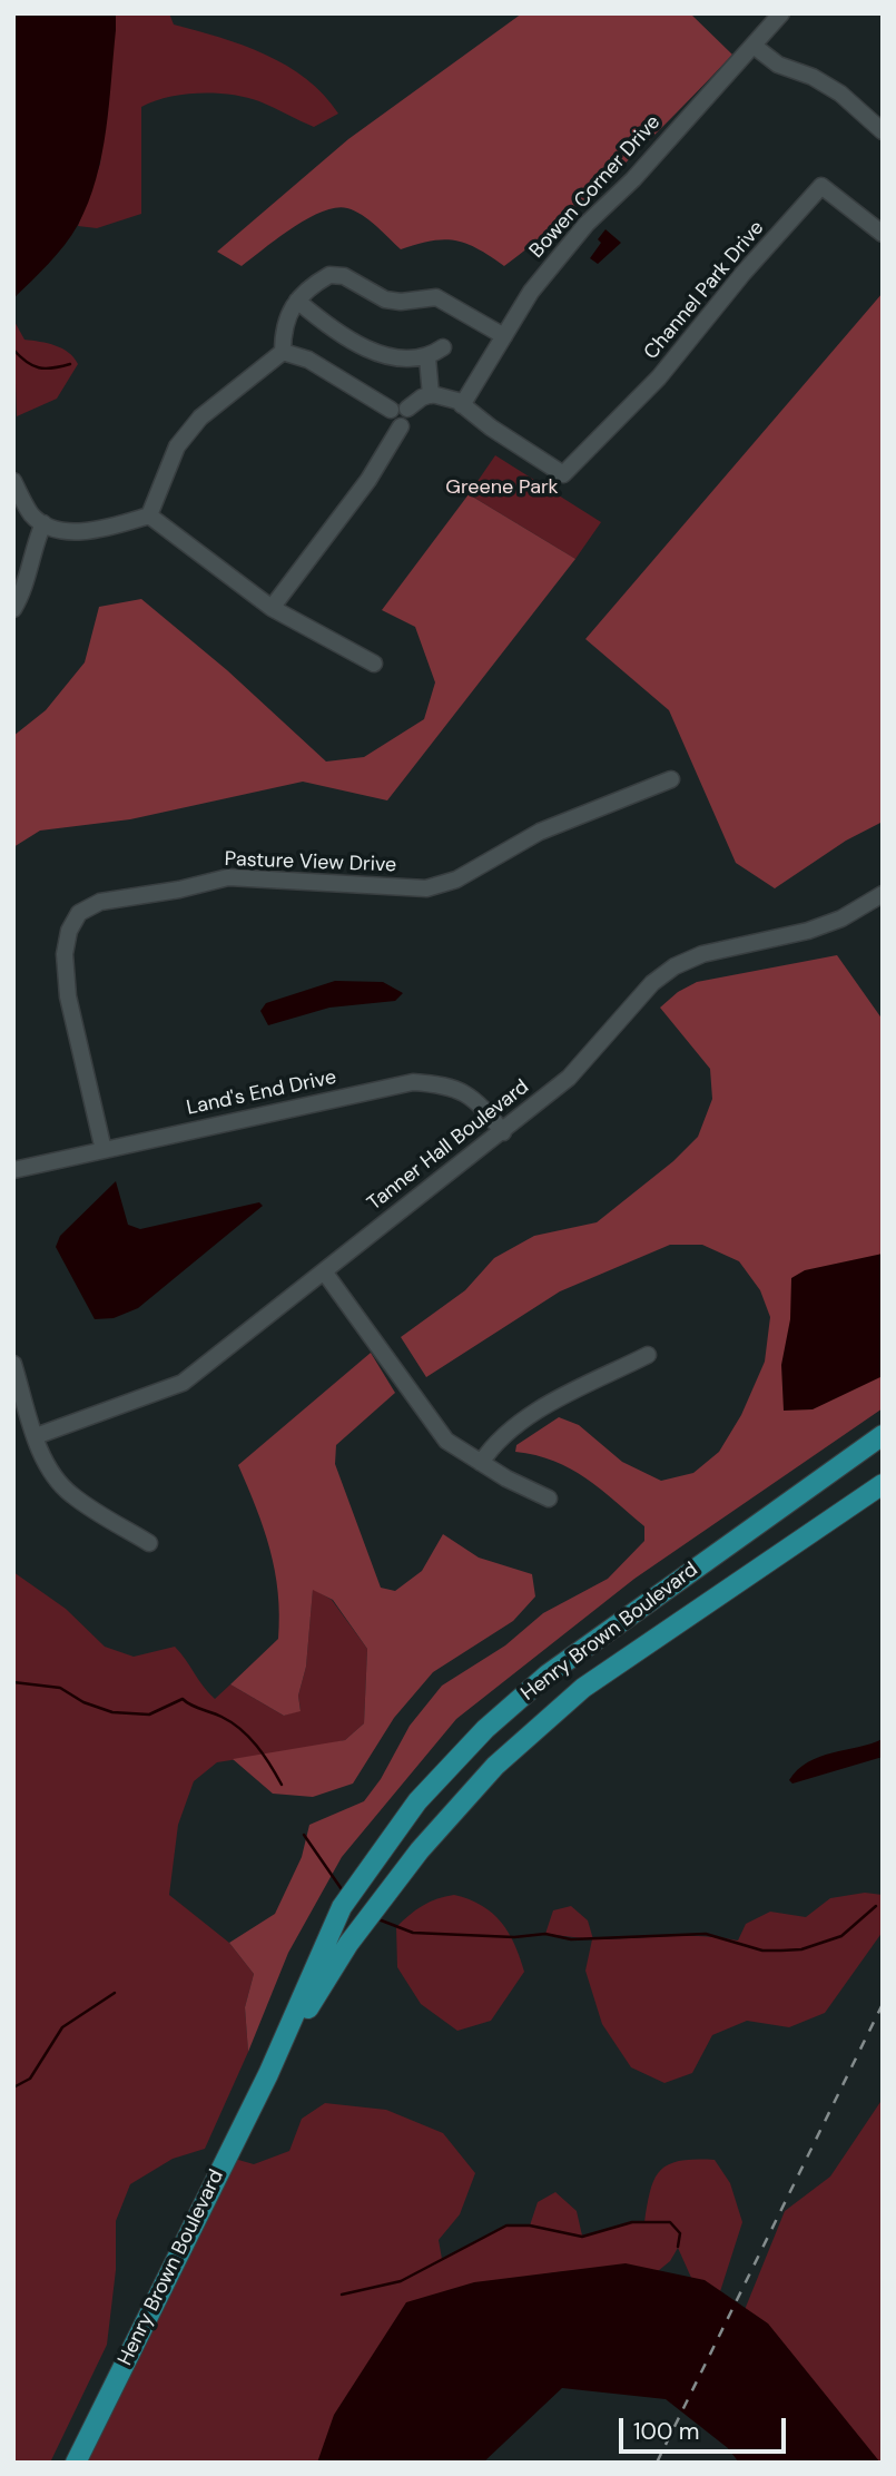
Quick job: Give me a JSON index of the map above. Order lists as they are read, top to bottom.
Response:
{
  "streets": {
    "main road": ["Henry Brown Boulevard"],
    "street": [
      "Bowen Corner Drive",
      "Channel Park Drive",
      "Pasture View Drive",
      "Land's End Drive",
      "Tanner Hall Boulevard"
    ]
  },
  "crossings": [
    ["Bowen Corner Drive", "Channel Park Drive"],
    ["Pasture View Drive", "Land's End Drive"],
    ["Land's End Drive", "Tanner Hall Boulevard"]
  ],
  "parks": ["Greene Park"],
  "scale_bar": "100 m"
}
